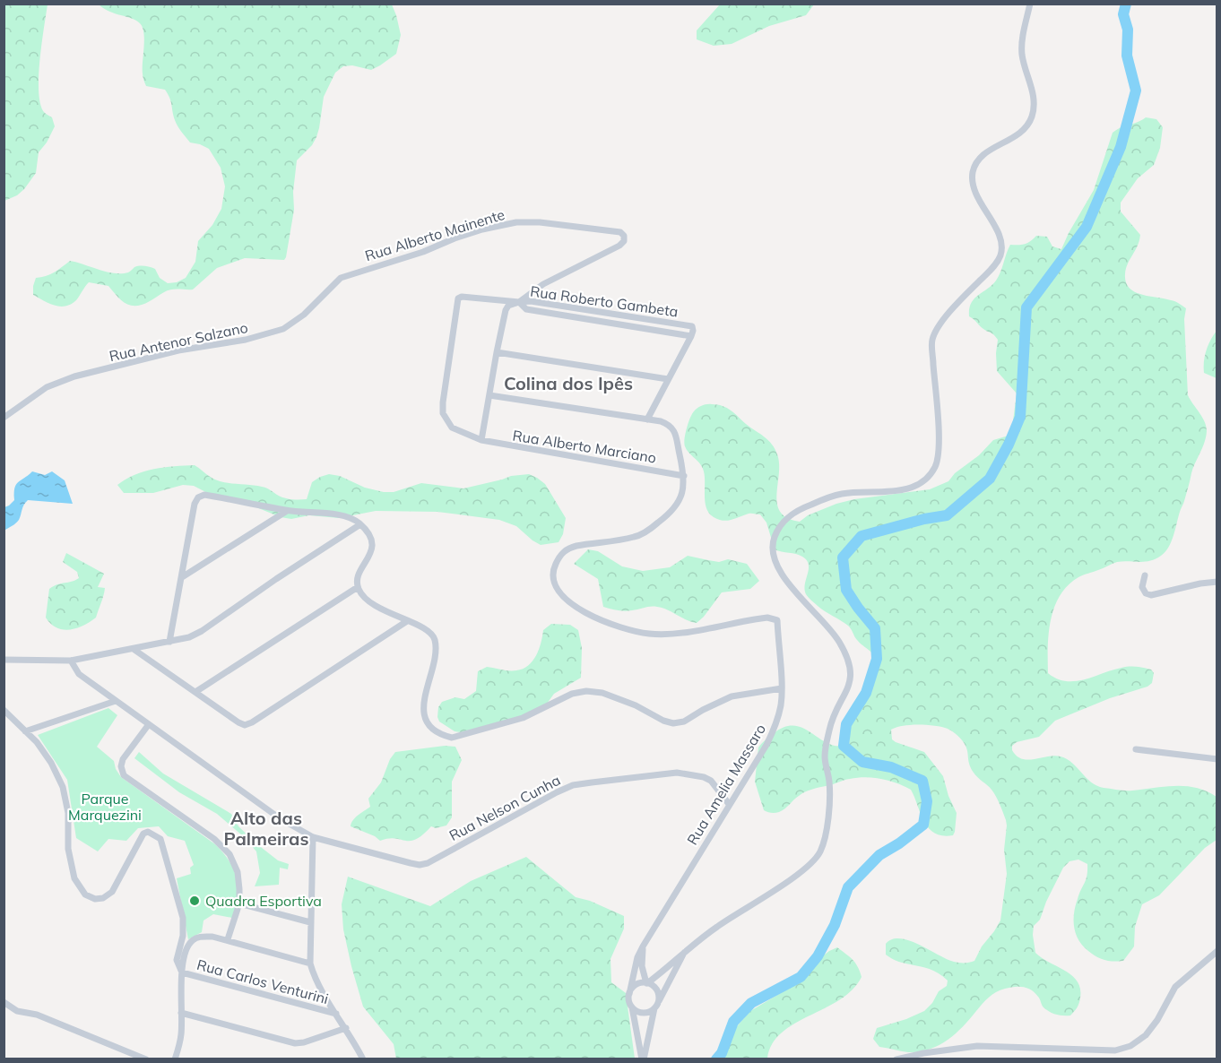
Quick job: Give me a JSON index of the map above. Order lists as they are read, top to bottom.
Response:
{
  "streets": {
    "street": [
      "Rua Alberto Mainente",
      "Rua Roberto Gambeta",
      "Rua Antenor Salzano",
      "Rua Alberto Marciano",
      "Rua Amelia Massaro",
      "Rua Nelson Cunha",
      "Rua Carlos Venturini"
    ]
  },
  "crossings": [
    ["Rua Alberto Mainente", "Rua Roberto Gambeta"],
    ["Rua Alberto Mainente", "Rua Antenor Salzano"],
    ["Rua Alberto Mainente", "Rua Alberto Marciano"],
    ["Rua Roberto Gambeta", "Rua Alberto Marciano"],
    ["Rua Alberto Marciano", "Rua Amelia Massaro"],
    ["Rua Amelia Massaro", "Rua Nelson Cunha"]
  ],
  "districts": ["Colina dos Ipês", "Alto das Palmeiras"],
  "parks": ["Parque Marquezini"],
  "places": ["Quadra Esportiva"]
}
